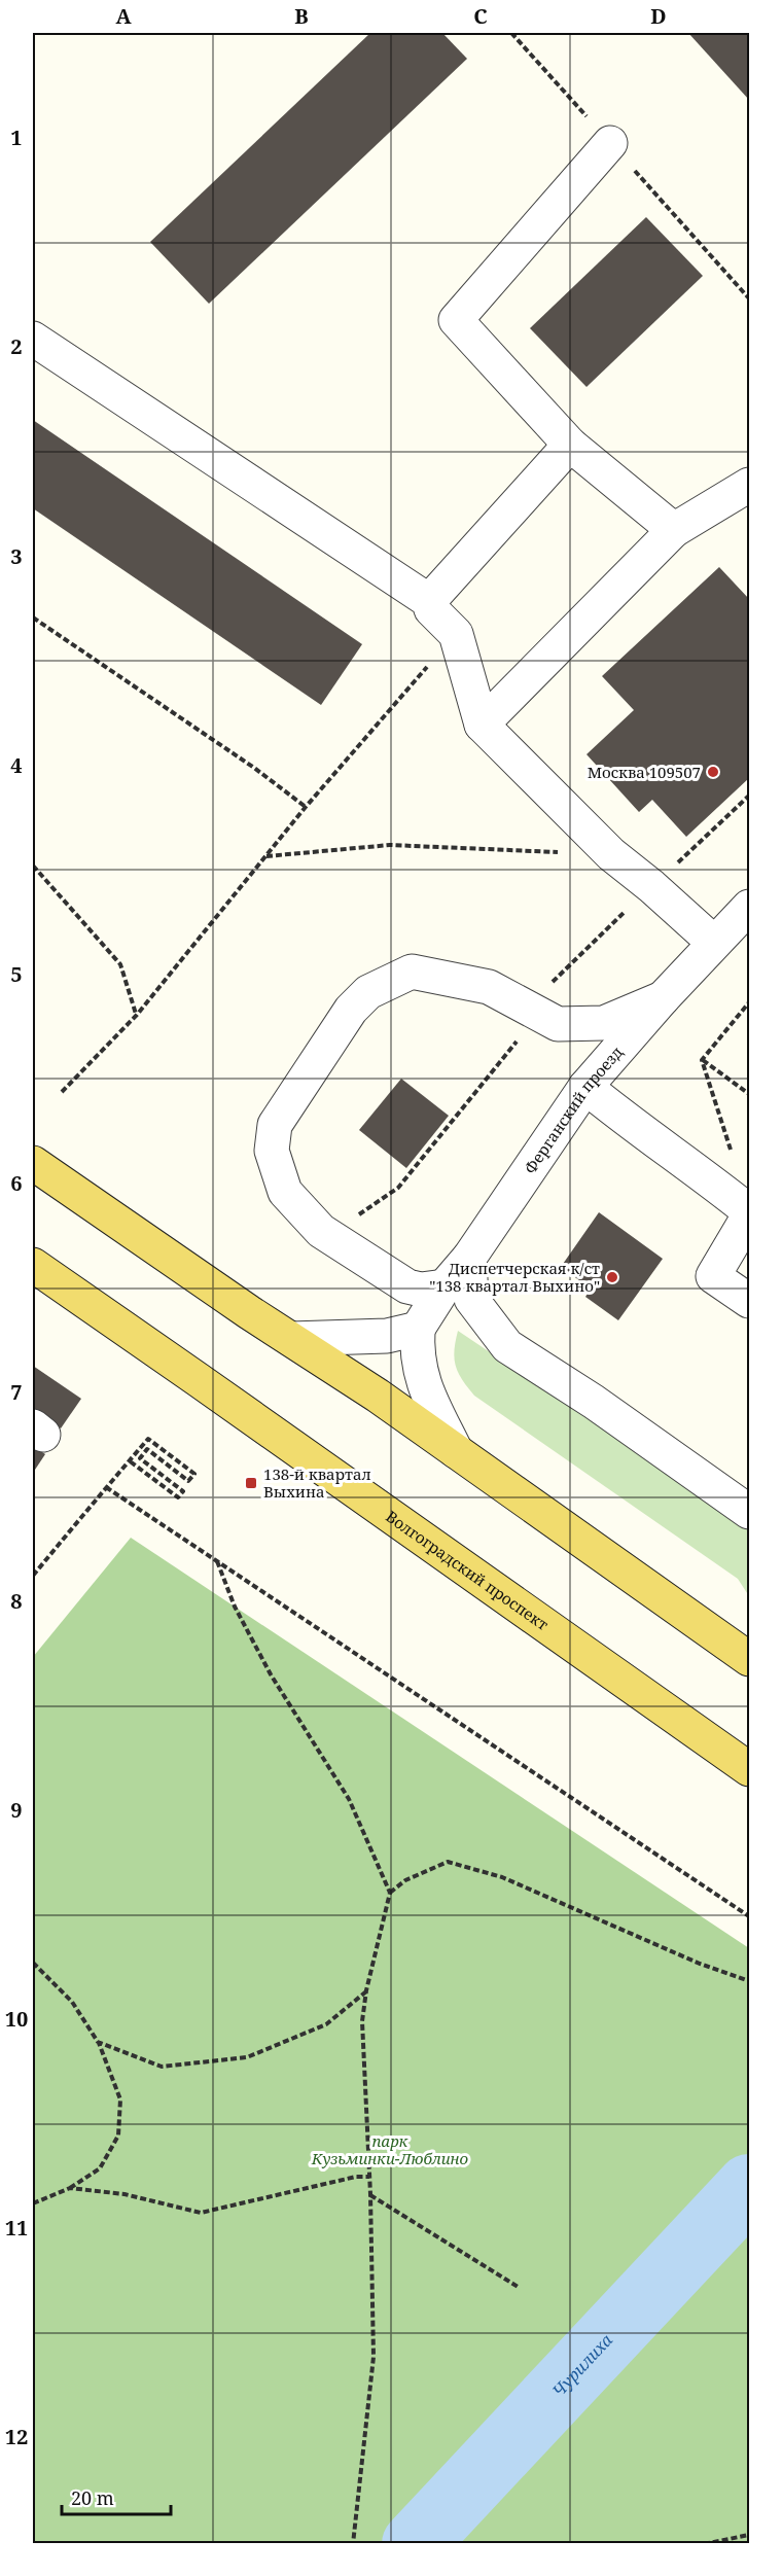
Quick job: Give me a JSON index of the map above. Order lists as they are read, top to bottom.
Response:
{
  "streets": {
    "main road": ["Волгоградский проспект"],
    "street": ["Ферганский проезд"]
  },
  "water": ["Чурилиха"],
  "parks": ["парк Кузьминки-Люблино"],
  "places": {
    "other": ["Москва 109507", "Диспетчерская к/ст \"138 квартал Выхино\""],
    "transit": ["138-й квартал Выхина"]
  },
  "scale_bar": "20 m",
  "grid": {
    "columns": [
      "A",
      "B",
      "C",
      "D"
    ],
    "rows": [
      "1",
      "2",
      "3",
      "4",
      "5",
      "6",
      "7",
      "8",
      "9",
      "10",
      "11",
      "12"
    ]
  }
}
